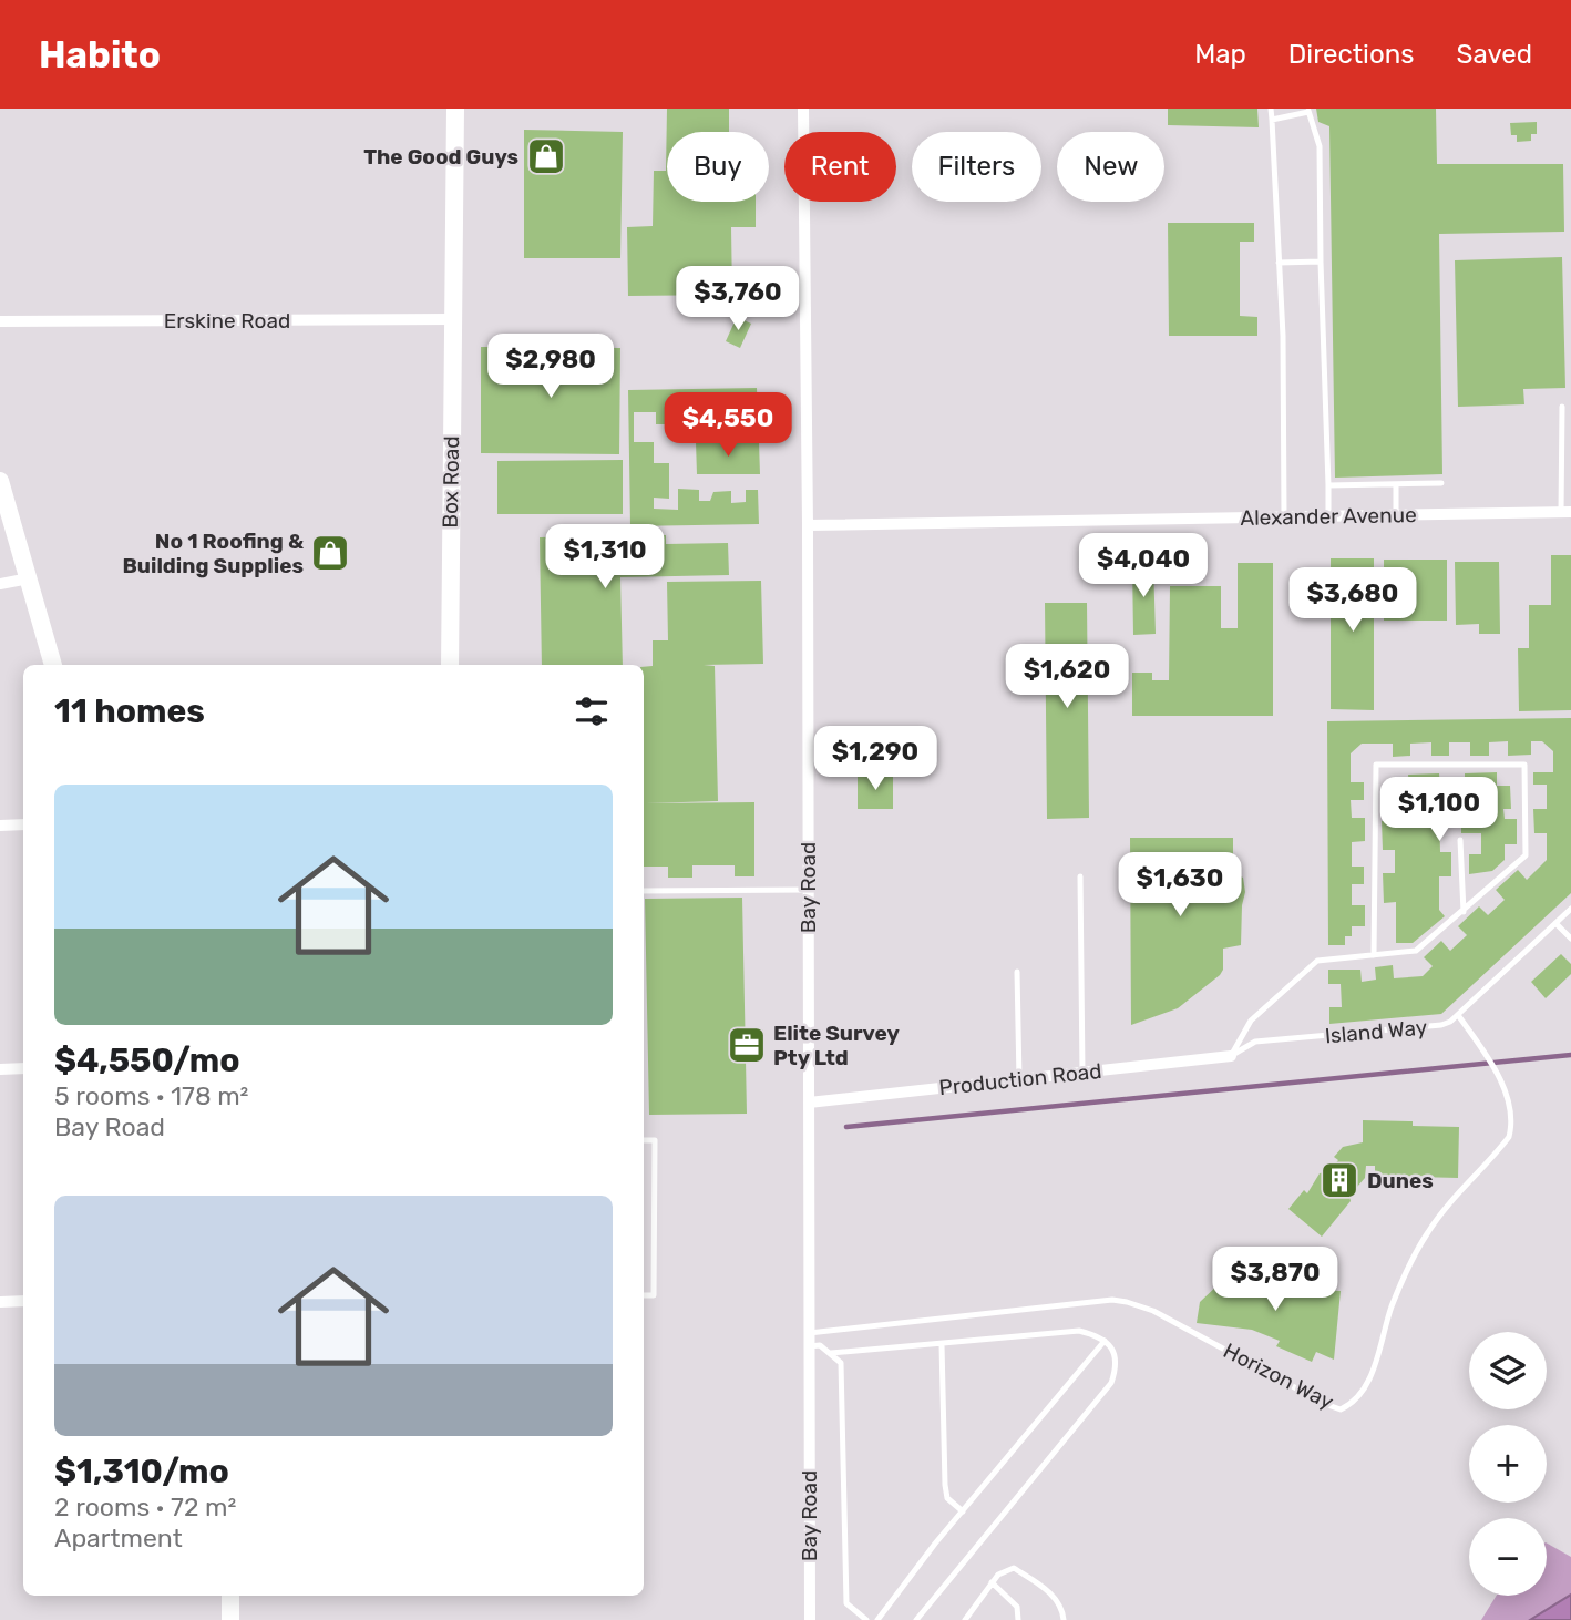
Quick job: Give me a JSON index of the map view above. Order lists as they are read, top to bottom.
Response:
{
  "streets": {
    "street": [
      "Erskine Road",
      "Box Road",
      "Alexander Avenue",
      "Bay Road",
      "Production Road"
    ],
    "lane": ["Island Way", "Horizon Way"]
  },
  "crossings": [
    ["Erskine Road", "Box Road"],
    ["Alexander Avenue", "Bay Road"],
    ["Bay Road", "Production Road"],
    ["Bay Road", "Horizon Way"],
    ["Island Way", "Production Road"],
    ["Island Way", "Horizon Way"]
  ],
  "places": {
    "shop": ["The Good Guys", "No 1 Roofing & Building Supplies"],
    "office": ["Elite Survey Pty Ltd"],
    "building": ["Dunes"]
  },
  "page": {
    "header": "Habito",
    "nav": ["Map", "Directions", "Saved"],
    "chip": [
      "Buy",
      "Rent",
      "Filters",
      "New"
    ],
    "price": [
      "$3,760",
      "$2,980",
      "$4,550",
      "$1,310",
      "$4,040",
      "$3,680",
      "$1,620",
      "$1,290",
      "$1,100",
      "$1,630",
      "$3,870"
    ],
    "heading": "11 homes",
    "list": [
      {
        "name": "$4,550/mo",
        "note": "5 rooms · 178 m² · Bay Road"
      },
      {
        "name": "$1,310/mo",
        "note": "2 rooms · 72 m² · Apartment"
      }
    ],
    "map_buttons": ["+", "−"]
  }
}
